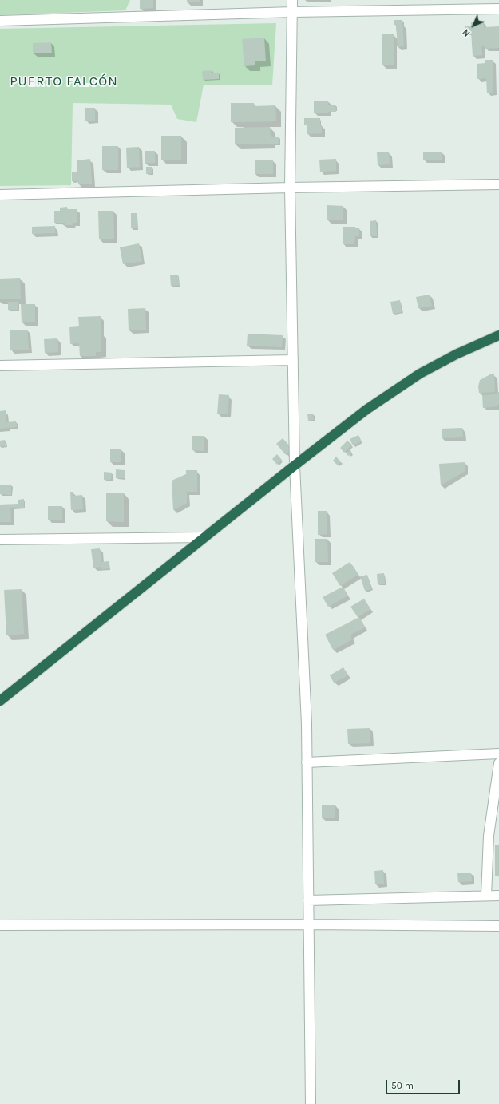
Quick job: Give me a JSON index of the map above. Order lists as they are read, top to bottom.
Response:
{
  "districts": ["PUERTO FALCÓN"],
  "scale_bar": "50 m",
  "north": "bottom left"
}
